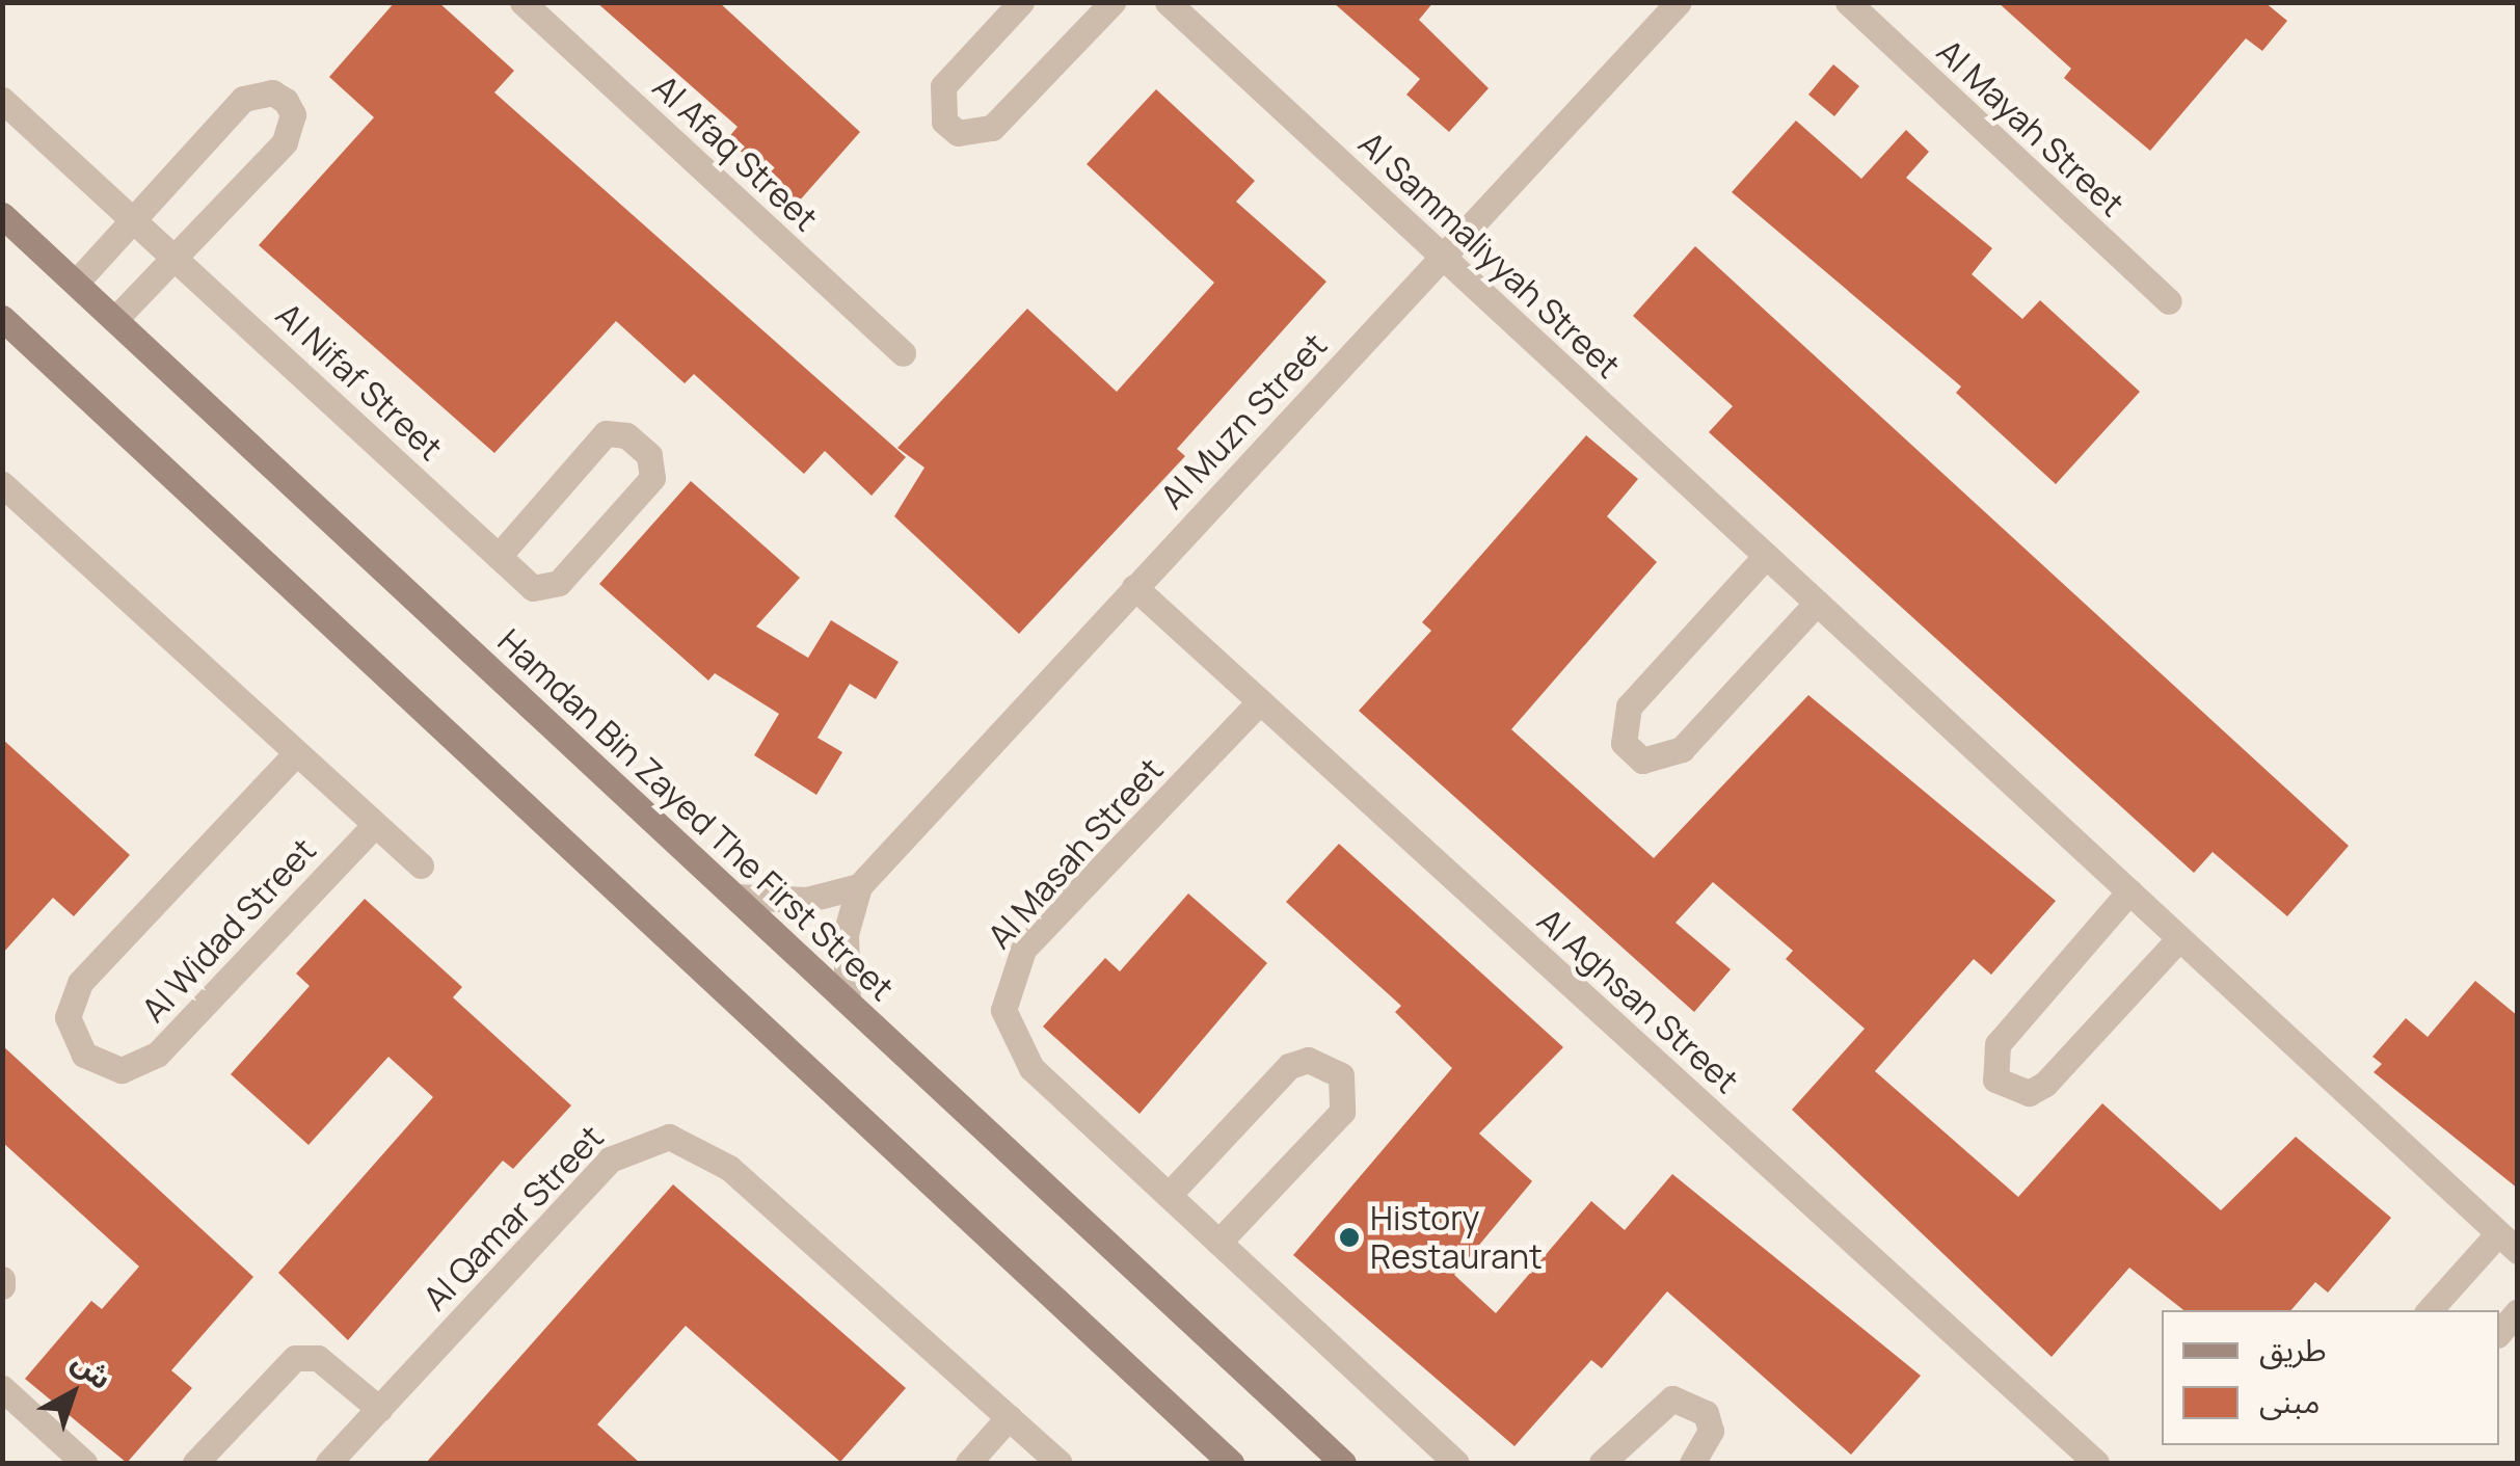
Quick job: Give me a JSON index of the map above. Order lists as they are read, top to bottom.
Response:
{
  "streets": {
    "main road": ["Hamdan Bin Zayed The First Street"],
    "street": [
      "Al Mayah Street",
      "Al Afaq Street",
      "Al Sammaliyyah Street",
      "Al Nifaf Street",
      "Al Muzn Street",
      "Al Masah Street",
      "Al Widad Street",
      "Al Aghsan Street",
      "Al Qamar Street"
    ]
  },
  "crossings": [
    ["Al Sammaliyyah Street", "Al Muzn Street"],
    ["Al Muzn Street", "Hamdan Bin Zayed The First Street"],
    ["Al Muzn Street", "Al Aghsan Street"],
    ["Al Masah Street", "Al Aghsan Street"]
  ],
  "places": ["History Restaurant"],
  "legend": ["طريق", "مبنى"],
  "north": "top right"
}
